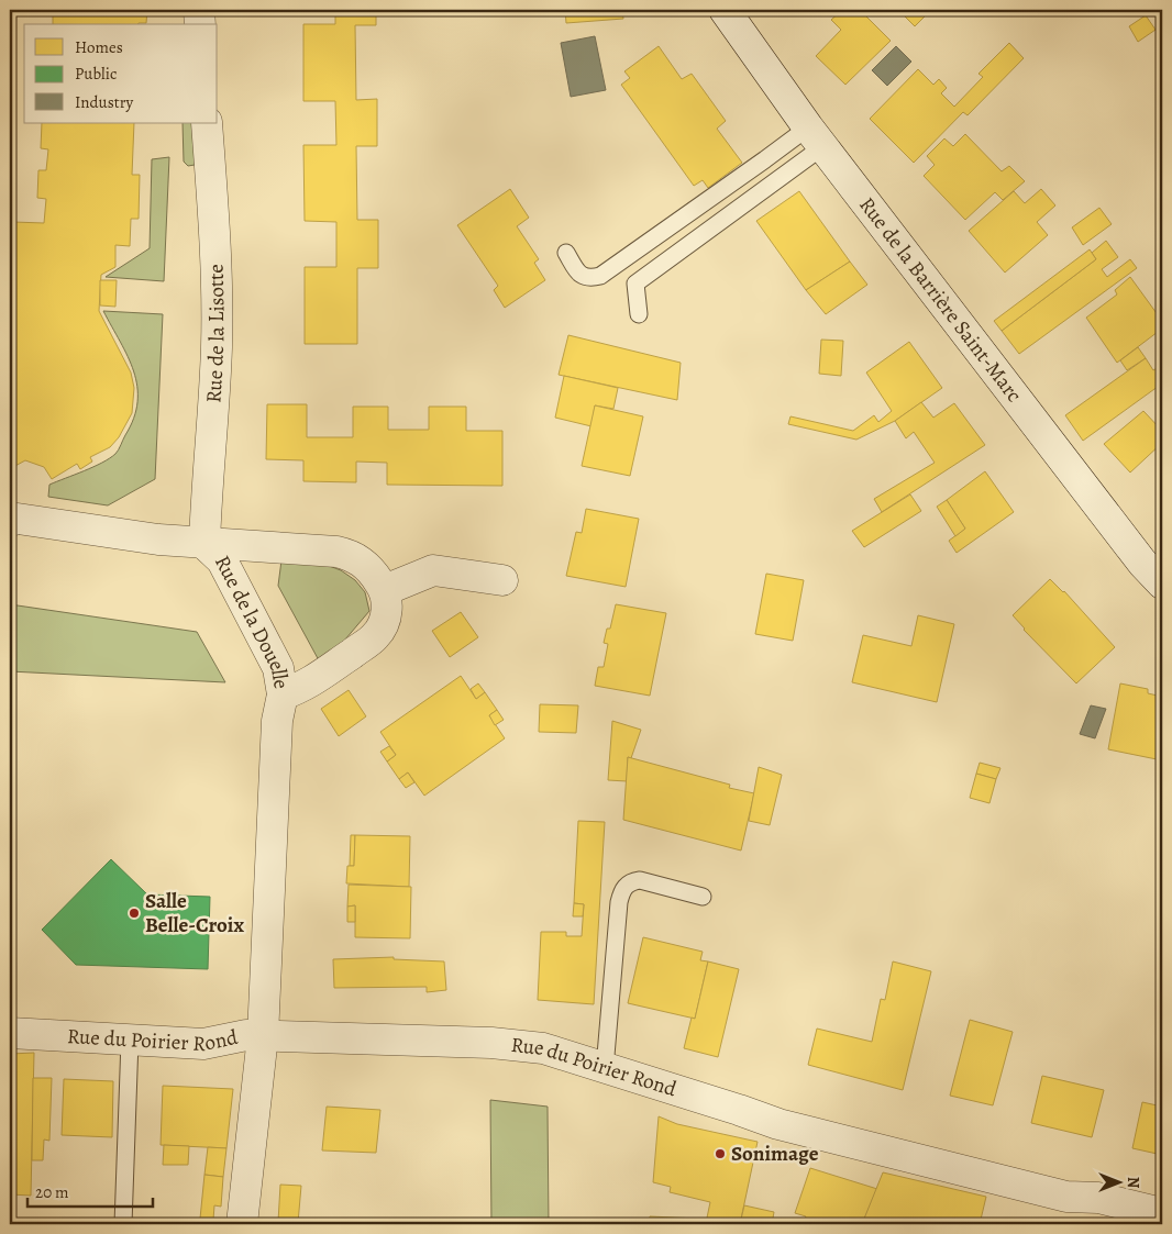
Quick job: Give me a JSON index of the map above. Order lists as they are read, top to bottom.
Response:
{
  "streets": {
    "street": [
      "Rue de la Barrière Saint-Marc",
      "Rue de la Lisotte",
      "Rue de la Douelle",
      "Rue du Poirier Rond"
    ]
  },
  "crossings": [
    ["Rue de la Lisotte", "Rue de la Douelle"],
    ["Rue de la Douelle", "Rue du Poirier Rond"]
  ],
  "places": ["Salle Belle-Croix", "Sonimage"],
  "legend": ["Homes", "Public", "Industry"],
  "scale_bar": "20 m",
  "north": "right"
}
